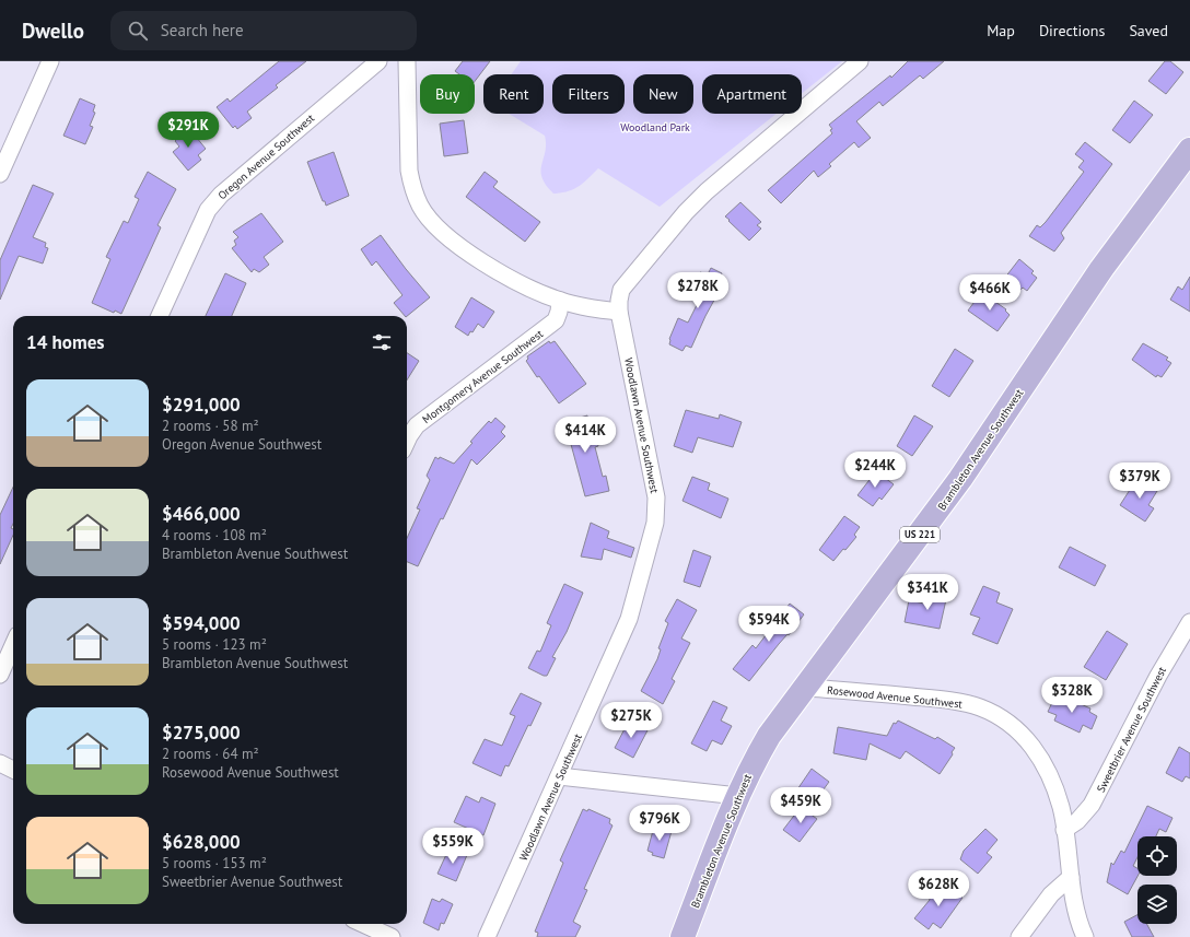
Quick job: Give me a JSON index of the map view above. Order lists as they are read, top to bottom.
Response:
{
  "streets": {
    "main road": ["Brambleton Avenue Southwest", "US 221"],
    "street": [
      "Oregon Avenue Southwest",
      "Montgomery Avenue Southwest",
      "Woodlawn Avenue Southwest",
      "Rosewood Avenue Southwest",
      "Sweetbrier Avenue Southwest"
    ]
  },
  "crossings": [
    ["Brambleton Avenue Southwest", "Rosewood Avenue Southwest"],
    ["Rosewood Avenue Southwest", "Sweetbrier Avenue Southwest"]
  ],
  "parks": ["Woodland Park"],
  "page": {
    "header": "Dwello",
    "search": "Search here",
    "nav": ["Map", "Directions", "Saved"],
    "chip": [
      "Buy",
      "Rent",
      "Filters",
      "New",
      "Apartment"
    ],
    "price": [
      "$291K",
      "$278K",
      "$466K",
      "$414K",
      "$244K",
      "$379K",
      "$341K",
      "$594K",
      "$328K",
      "$275K",
      "$459K",
      "$796K",
      "$559K",
      "$628K"
    ],
    "heading": "14 homes",
    "list": [
      {
        "name": "$291,000",
        "note": "2 rooms · 58 m² · Oregon Avenue Southwest"
      },
      {
        "name": "$466,000",
        "note": "4 rooms · 108 m² · Brambleton Avenue Southwest"
      },
      {
        "name": "$594,000",
        "note": "5 rooms · 123 m² · Brambleton Avenue Southwest"
      },
      {
        "name": "$275,000",
        "note": "2 rooms · 64 m² · Rosewood Avenue Southwest"
      },
      {
        "name": "$628,000",
        "note": "5 rooms · 153 m² · Sweetbrier Avenue Southwest"
      }
    ]
  }
}
